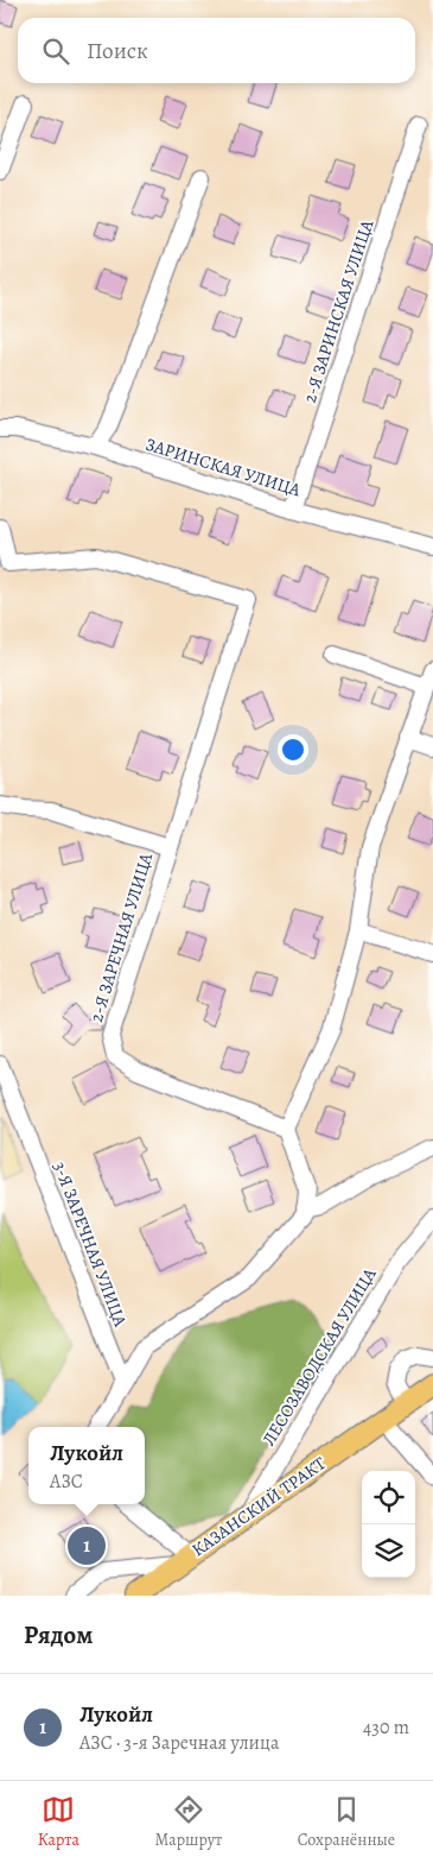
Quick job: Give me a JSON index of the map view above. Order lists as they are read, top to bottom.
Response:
{
  "streets": {
    "main road": ["КАЗАНСКИЙ ТРАКТ"],
    "street": [
      "2-Я ЗАРИНСКАЯ УЛИЦА",
      "ЗАРИНСКАЯ УЛИЦА",
      "2-Я ЗАРЕЧНАЯ УЛИЦА",
      "3-Я ЗАРЕЧНАЯ УЛИЦА",
      "ЛЕСОЗАВОДСКАЯ УЛИЦА"
    ]
  },
  "crossings": [
    ["2-Я ЗАРИНСКАЯ УЛИЦА", "ЗАРИНСКАЯ УЛИЦА"],
    ["ЛЕСОЗАВОДСКАЯ УЛИЦА", "КАЗАНСКИЙ ТРАКТ"]
  ],
  "page": {
    "search": "Поиск",
    "popup": ["Лукойл", "АЗС"],
    "pins": "1",
    "heading": "Рядом",
    "list": [
      {
        "mark": "1",
        "name": "Лукойл",
        "note": "АЗС · 3-я Заречная улица",
        "value": "430 m"
      }
    ],
    "nav": ["Карта", "Маршрут", "Сохранённые"]
  }
}
